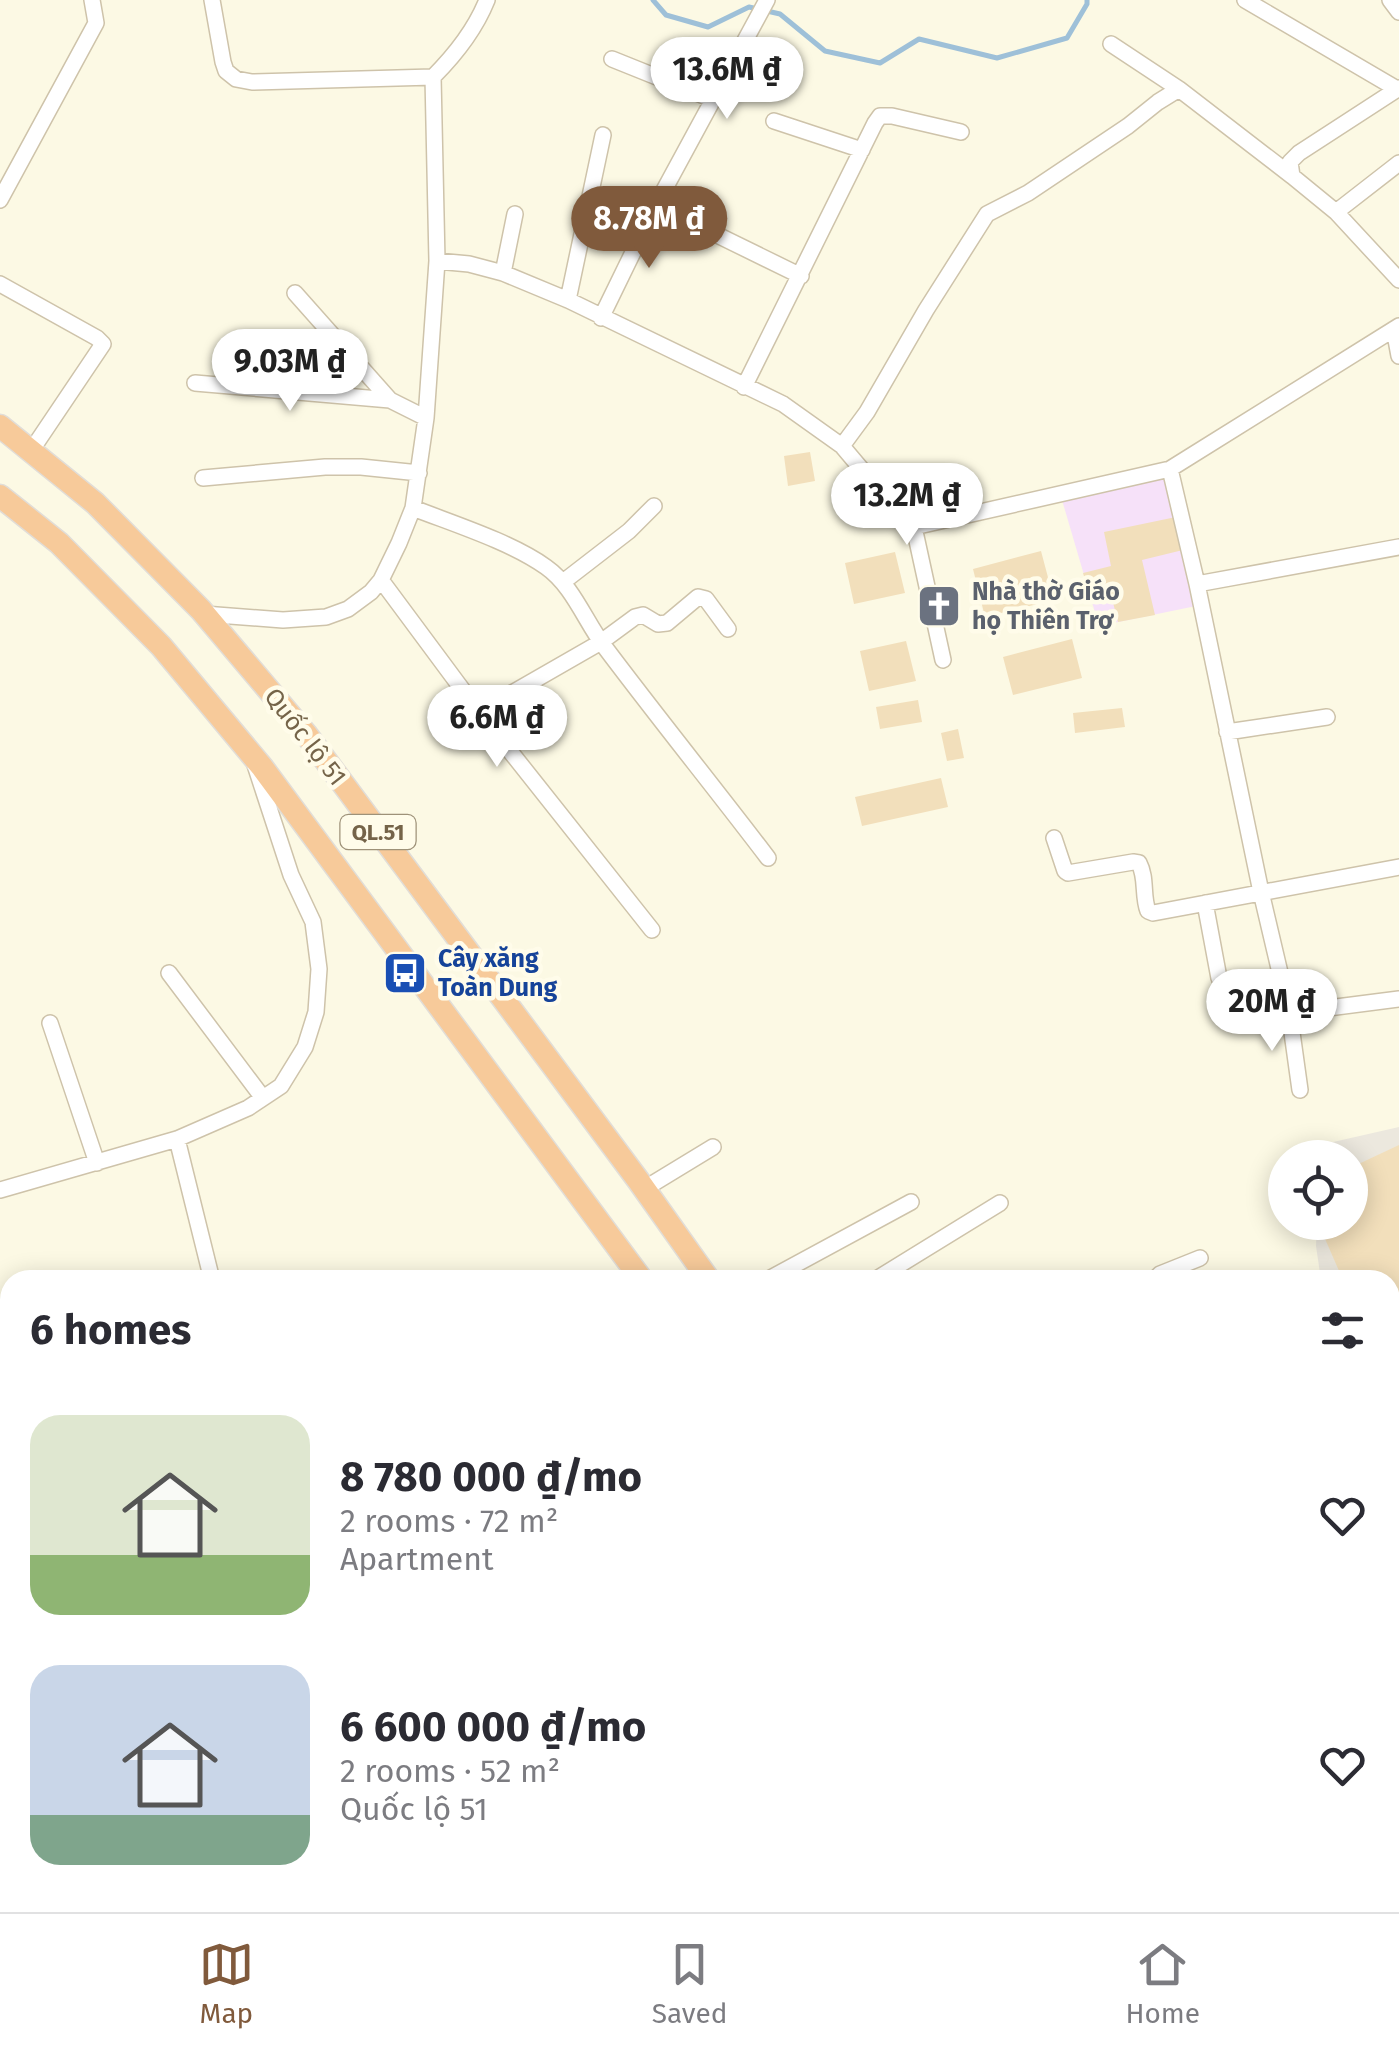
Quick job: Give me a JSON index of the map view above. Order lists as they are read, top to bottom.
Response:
{
  "streets": {
    "highway": ["Quốc lộ 51", "QL.51"]
  },
  "places": {
    "church": ["Nhà thờ Giáo họ Thiên Trợ"],
    "bus stop": ["Cây xăng Toàn Dung"]
  },
  "page": {
    "price": [
      "13.6M ₫",
      "8.78M ₫",
      "9.03M ₫",
      "13.2M ₫",
      "6.6M ₫",
      "20M ₫"
    ],
    "heading": "6 homes",
    "list": [
      {
        "name": "8 780 000 ₫/mo",
        "note": "2 rooms · 72 m² · Apartment"
      },
      {
        "name": "6 600 000 ₫/mo",
        "note": "2 rooms · 52 m² · Quốc lộ 51"
      }
    ],
    "tabs": ["Map", "Saved", "Home"]
  }
}
